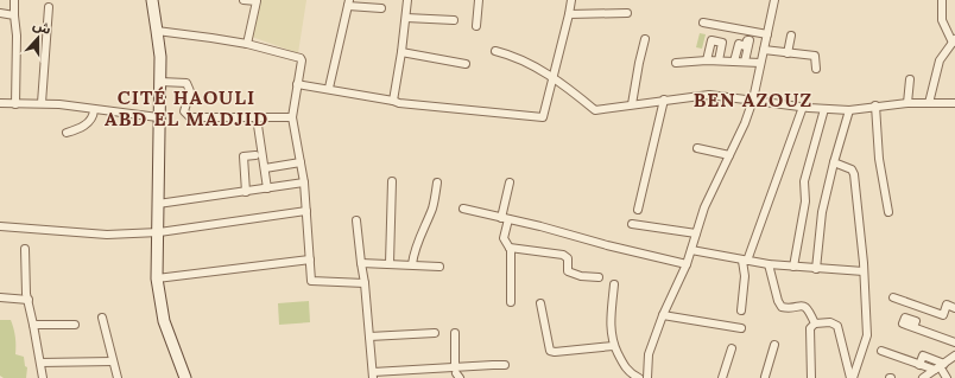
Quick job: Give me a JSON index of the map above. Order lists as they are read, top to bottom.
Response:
{
  "districts": ["CITÉ HAOULI ABD EL MADJID", "BEN AZOUZ"],
  "north": "top"
}
